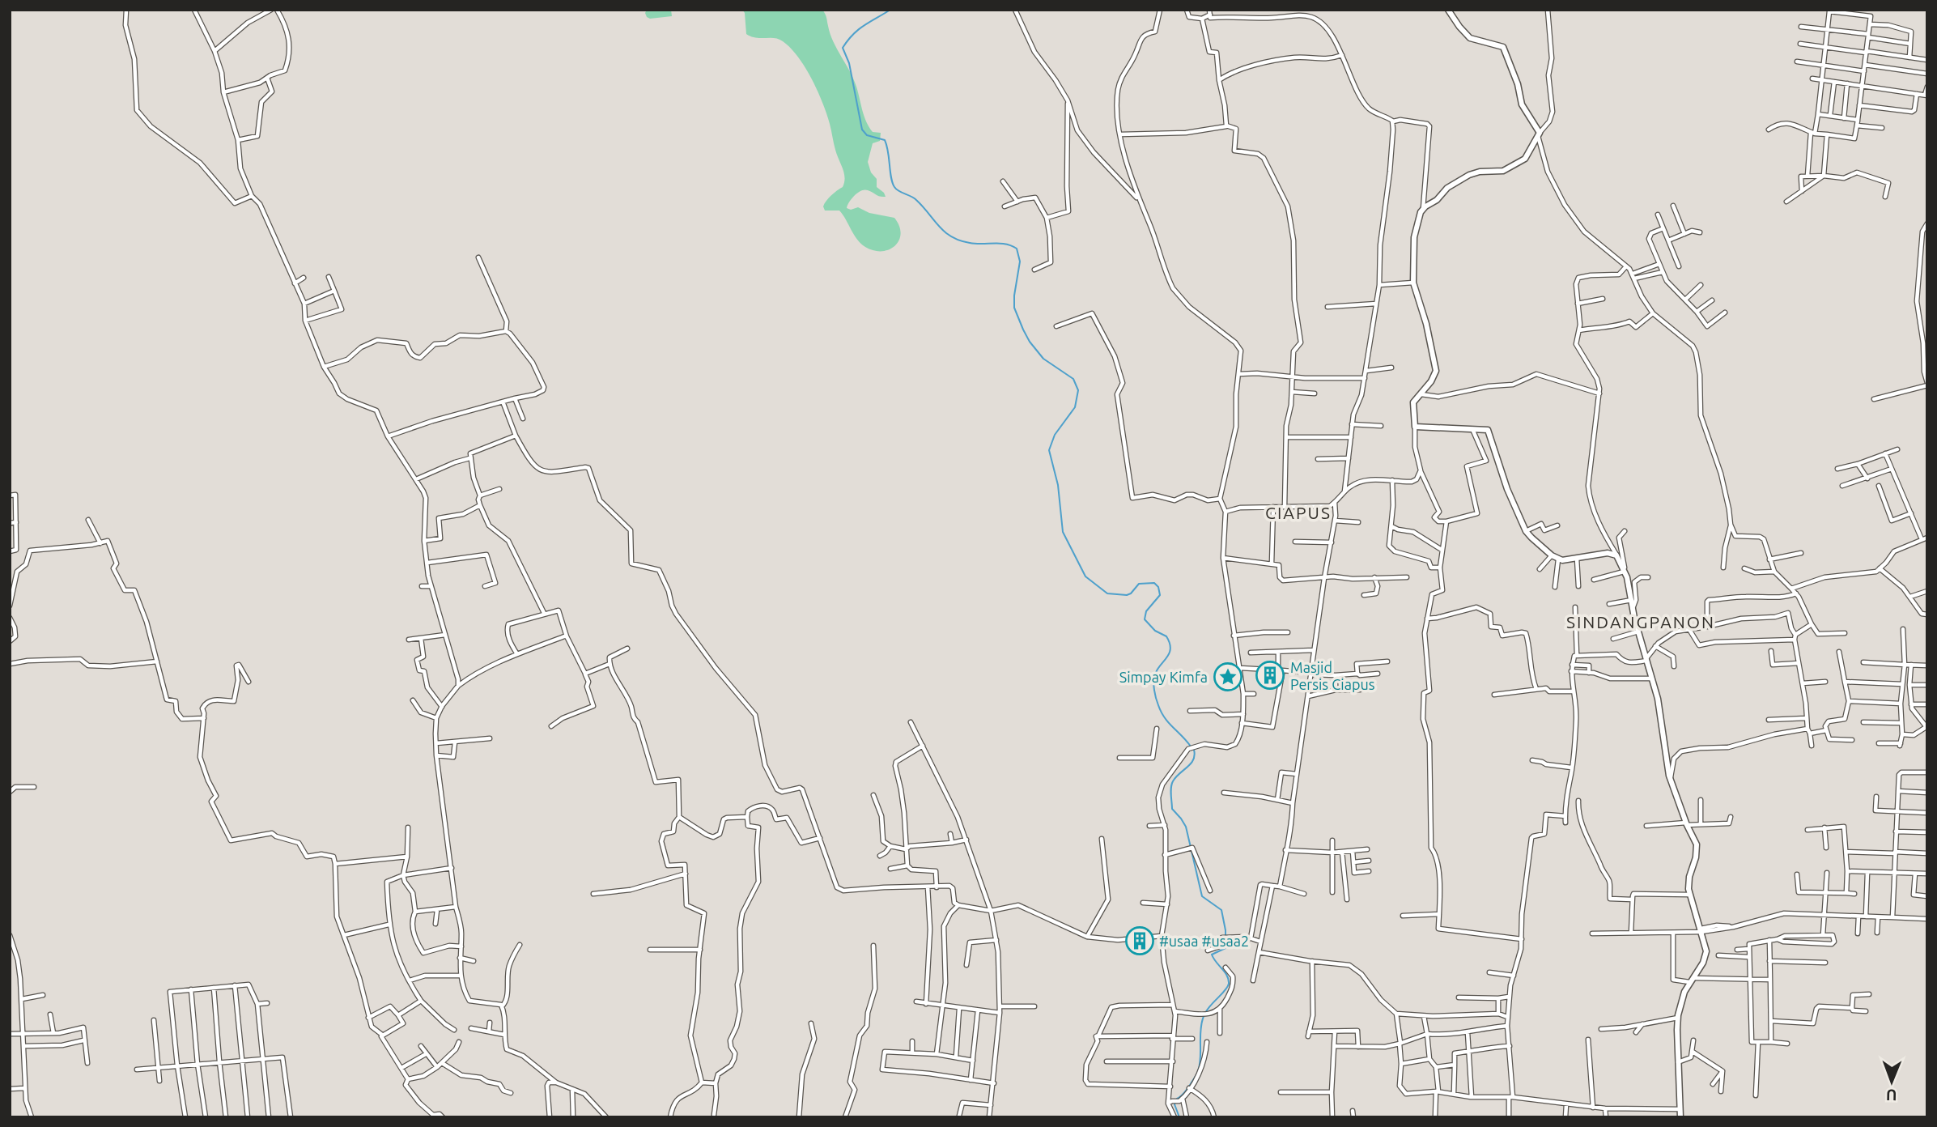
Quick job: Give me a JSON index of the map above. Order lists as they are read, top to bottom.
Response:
{
  "districts": ["CIAPUS", "SINDANGPANON"],
  "places": {
    "building": ["Masjid Persis Ciapus", "#usaa #usaa2"],
    "place": ["Simpay Kimfa"]
  },
  "north": "bottom"
}
